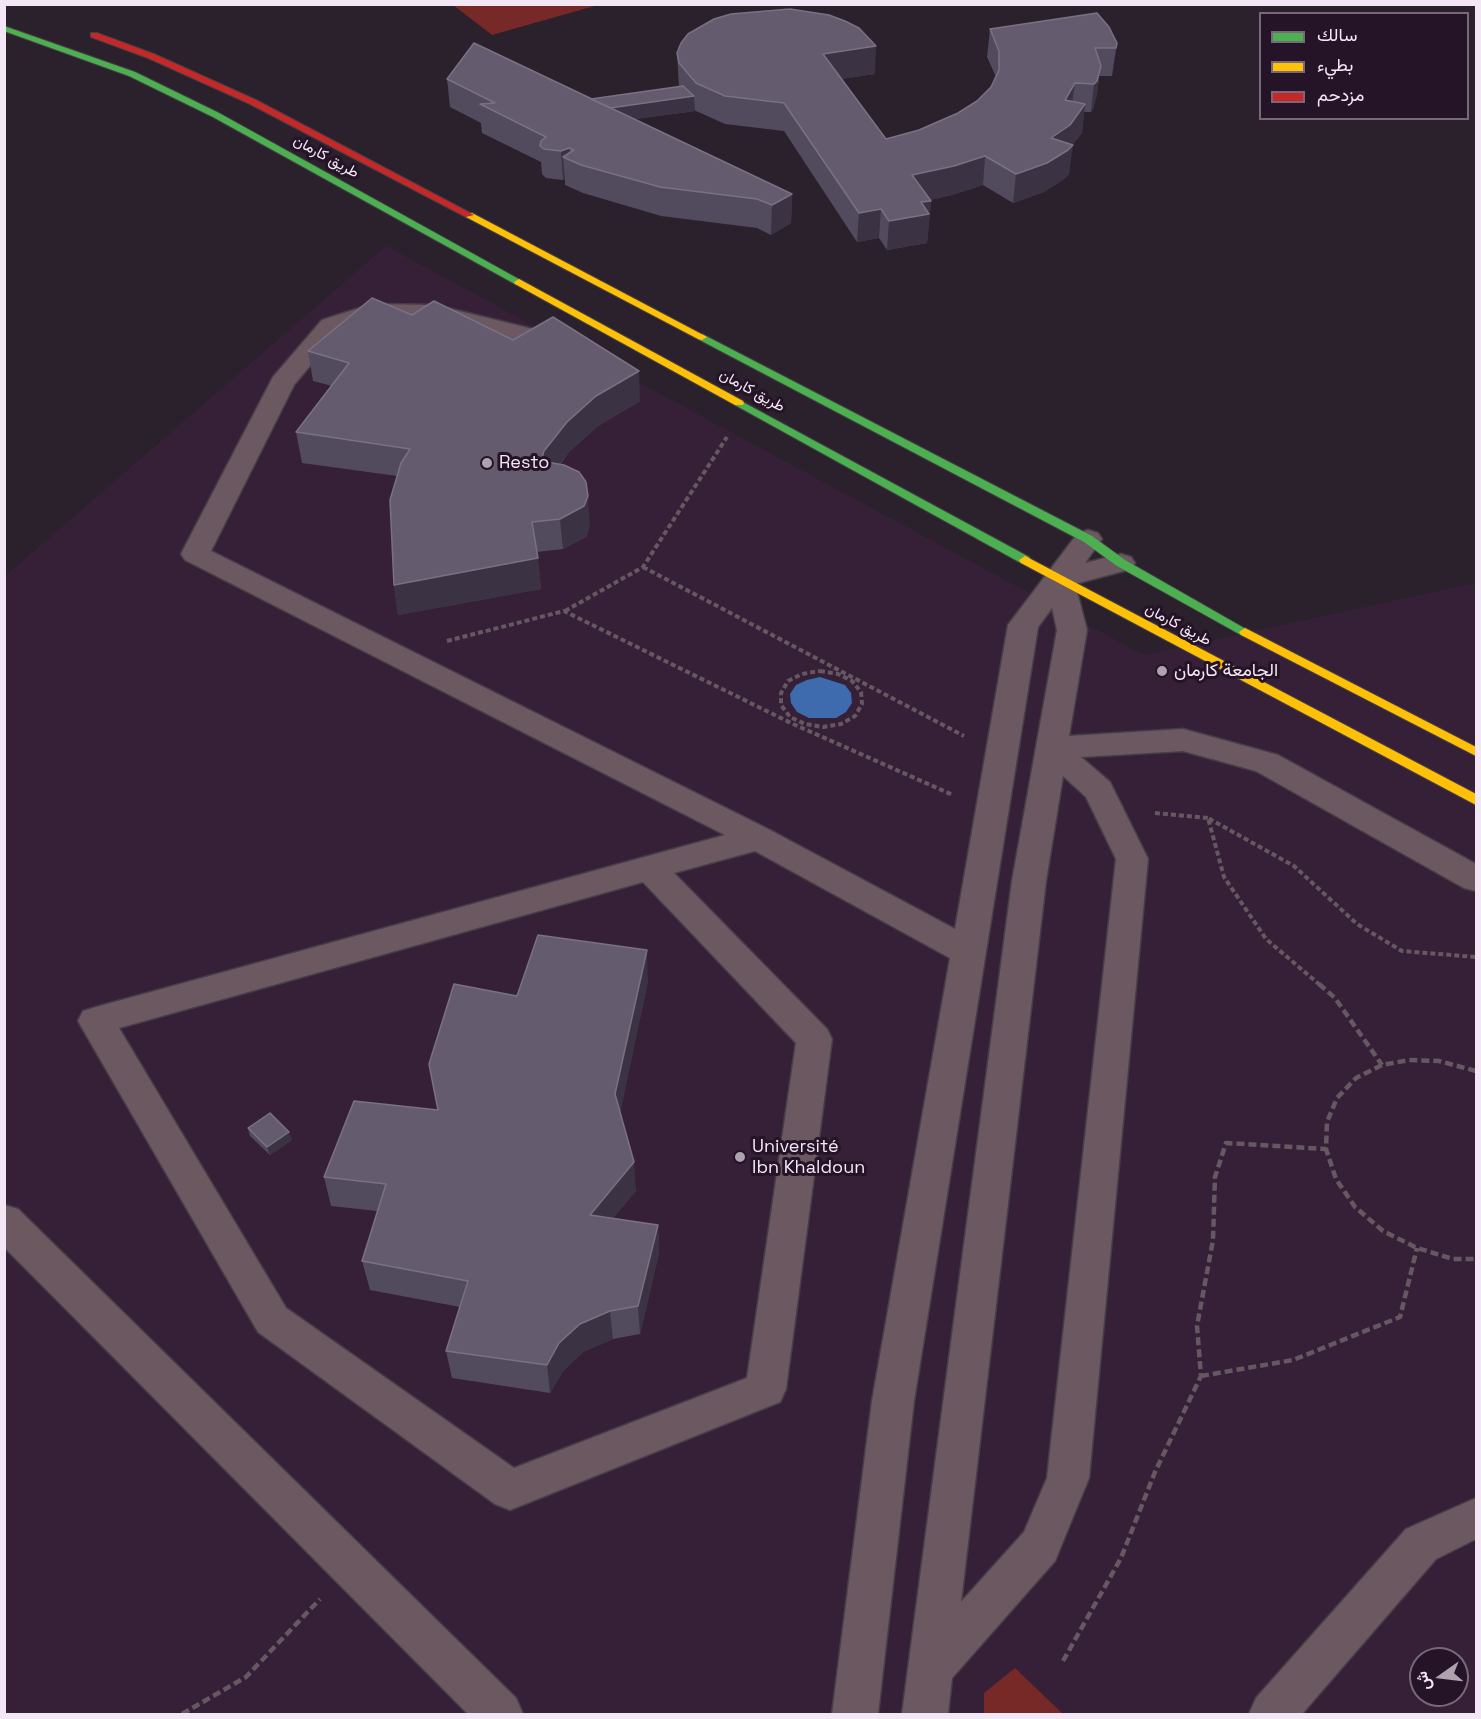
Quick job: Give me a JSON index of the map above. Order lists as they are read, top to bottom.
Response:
{
  "streets": {
    "street": ["طريق كارمان"]
  },
  "places": ["Resto", "الجامعة كارمان", "Université Ibn Khaldoun"],
  "legend": ["سالك", "بطيء", "مزدحم"],
  "north": "left"
}
